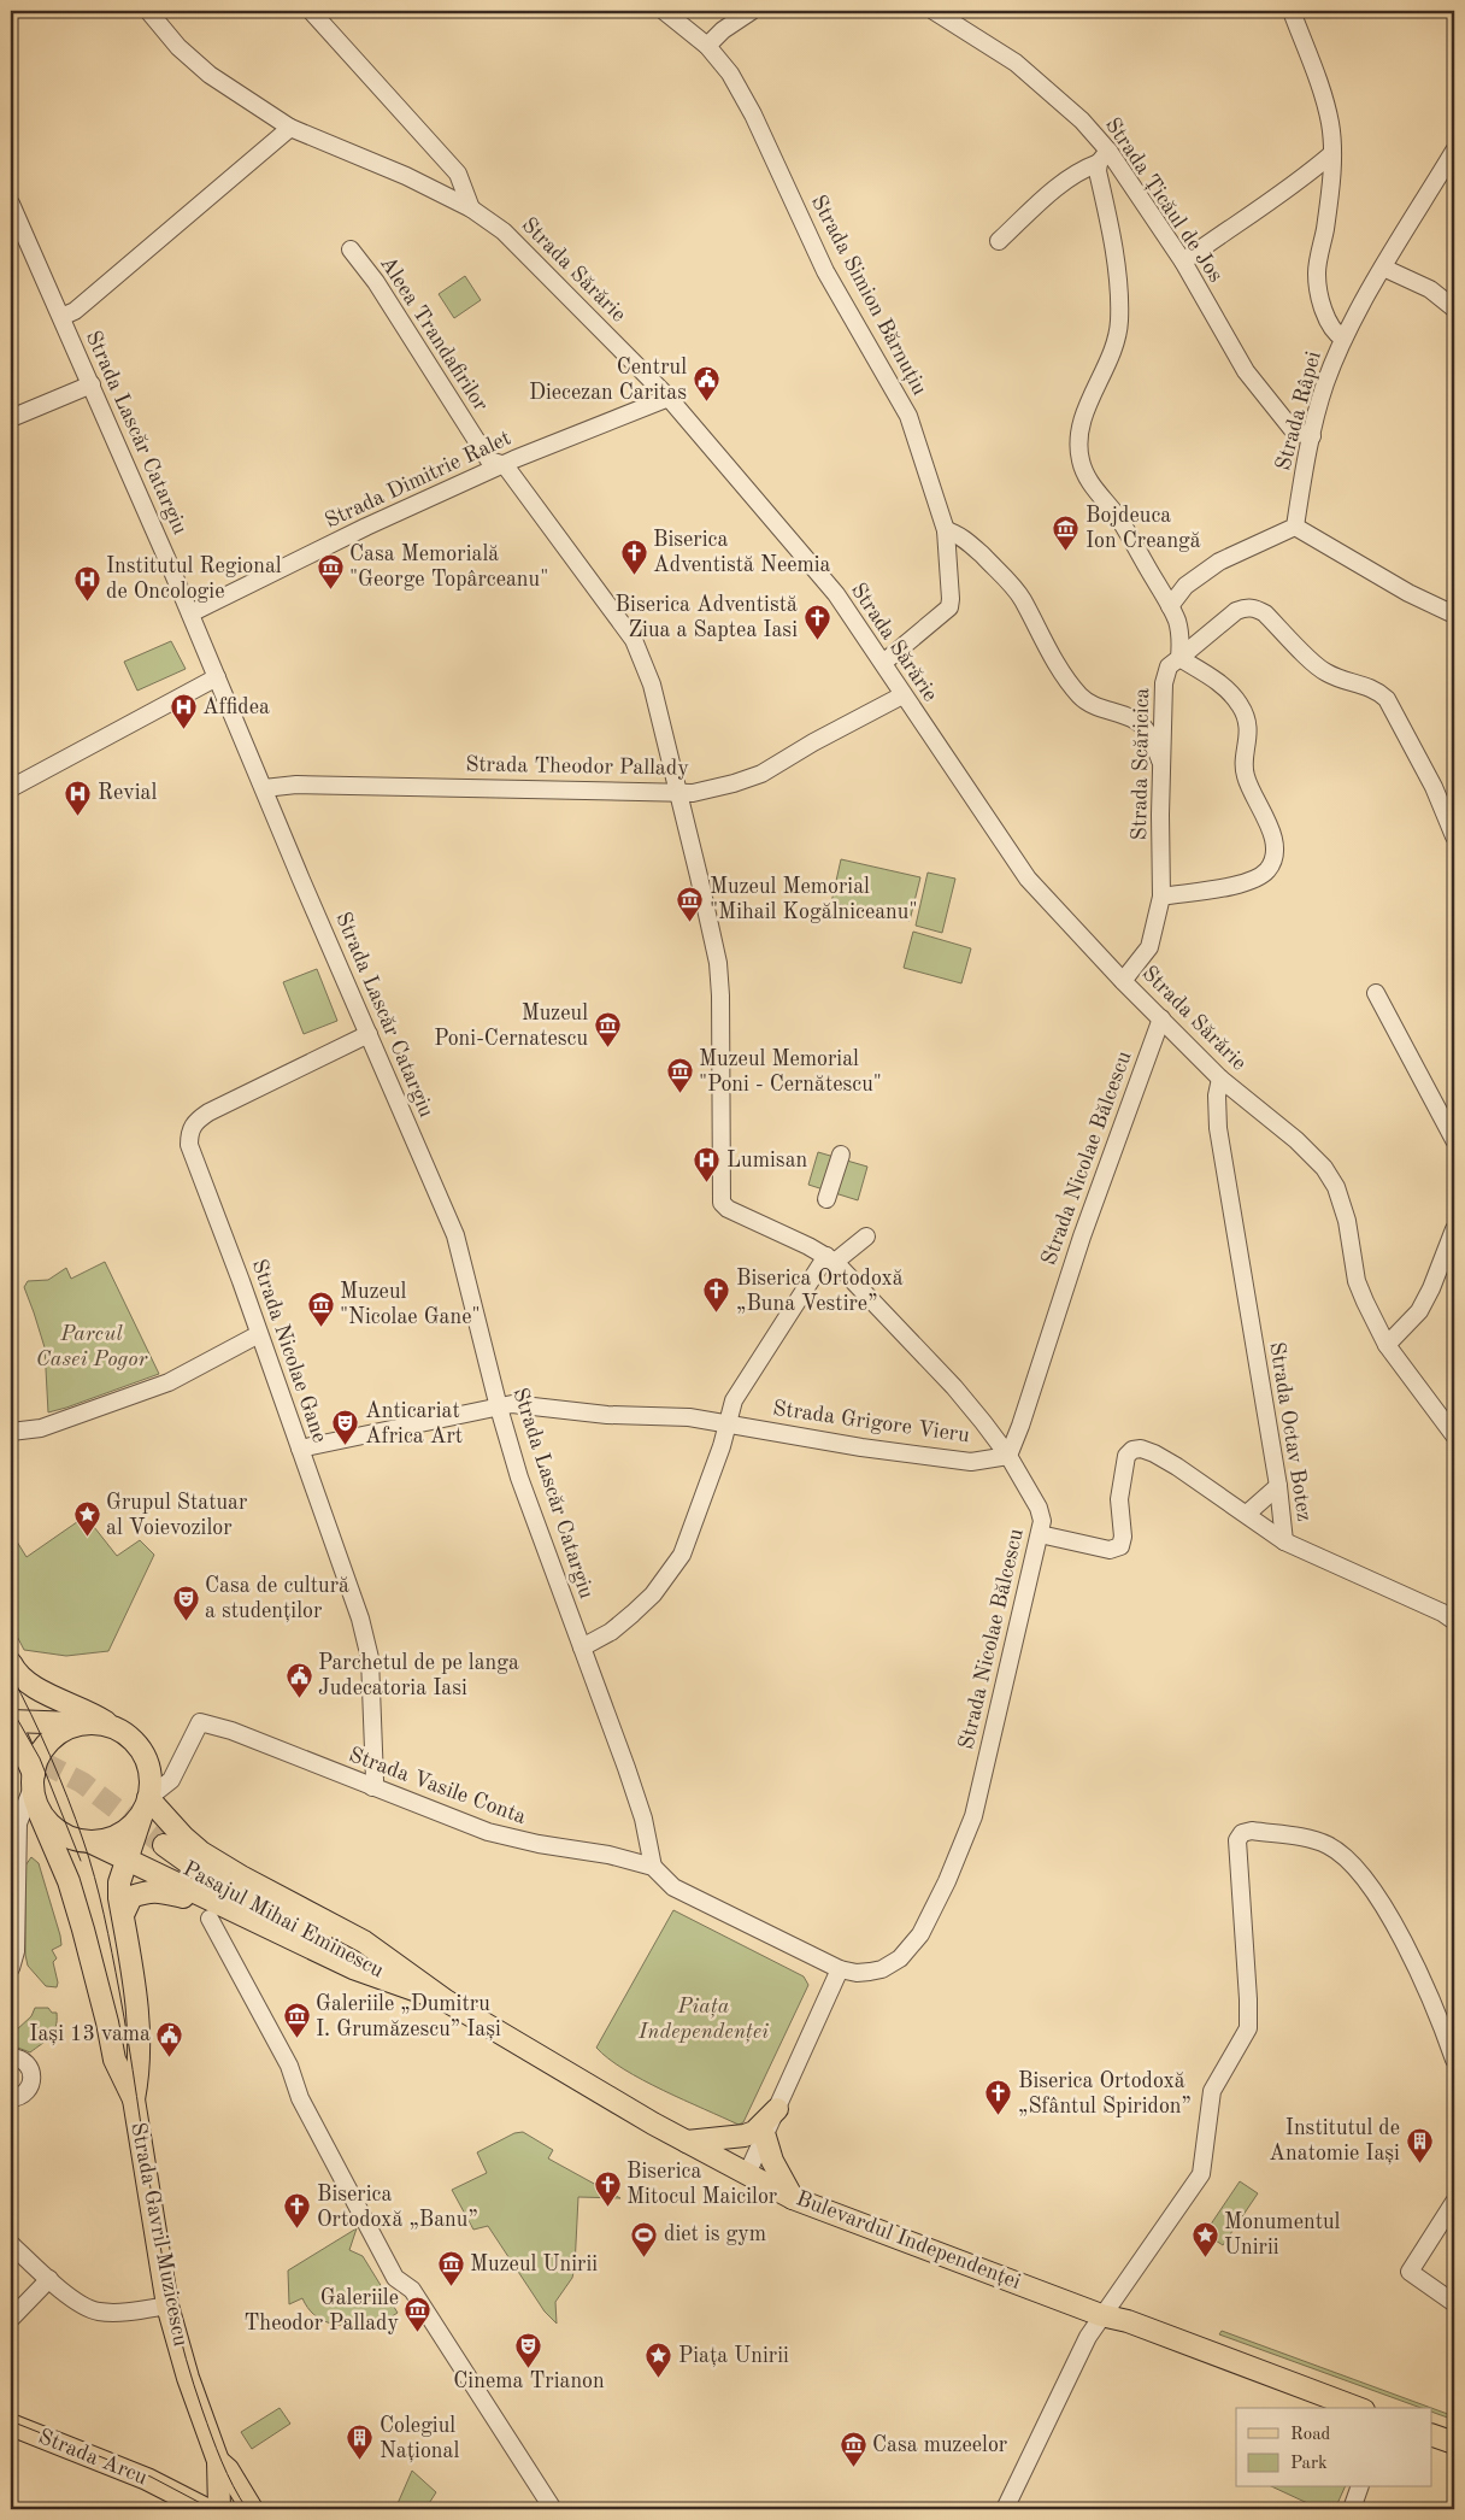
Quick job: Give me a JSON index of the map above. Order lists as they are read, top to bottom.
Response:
{
  "streets": {
    "main road": [
      "Pasajul Mihai Eminescu",
      "Strada Gavril Muzicescu",
      "Bulevardul Independenței",
      "Strada Arcu"
    ],
    "street": [
      "Strada Țicăul de Jos",
      "Strada Sărărie",
      "Strada Simion Bărnuțiu",
      "Aleea Trandafirilor",
      "Strada Râpei",
      "Strada Lascăr Catargiu",
      "Strada Dimitrie Ralet",
      "Strada Scăricica",
      "Strada Theodor Pallady",
      "Strada Nicolae Bălcescu",
      "Strada Nicolae Gane",
      "Strada Grigore Vieru",
      "Strada Octav Botez",
      "Strada Vasile Conta"
    ]
  },
  "crossings": [
    ["Strada Țicăul de Jos", "Strada Râpei"],
    ["Strada Sărărie", "Strada Simion Bărnuțiu"],
    ["Strada Sărărie", "Strada Dimitrie Ralet"],
    ["Strada Sărărie", "Strada Scăricica"],
    ["Strada Sărărie", "Strada Theodor Pallady"],
    ["Strada Sărărie", "Strada Nicolae Bălcescu"],
    ["Strada Sărărie", "Strada Octav Botez"],
    ["Aleea Trandafirilor", "Strada Dimitrie Ralet"],
    ["Aleea Trandafirilor", "Strada Theodor Pallady"],
    ["Strada Lascăr Catargiu", "Strada Dimitrie Ralet"],
    ["Strada Lascăr Catargiu", "Strada Theodor Pallady"],
    ["Strada Lascăr Catargiu", "Strada Nicolae Gane"],
    ["Strada Lascăr Catargiu", "Strada Grigore Vieru"],
    ["Strada Lascăr Catargiu", "Strada Vasile Conta"],
    ["Strada Nicolae Bălcescu", "Strada Grigore Vieru"],
    ["Strada Nicolae Bălcescu", "Strada Octav Botez"],
    ["Strada Nicolae Bălcescu", "Strada Vasile Conta"],
    ["Strada Nicolae Gane", "Strada Grigore Vieru"],
    ["Strada Nicolae Gane", "Strada Vasile Conta"],
    ["Strada Vasile Conta", "Strada Gavril Muzicescu"],
    ["Pasajul Mihai Eminescu", "Bulevardul Independenței"]
  ],
  "parks": ["Parcul Casei Pogor", "Piața Independenței"],
  "places": {
    "public building": ["Centrul Diecezan Caritas", "Parchetul de pe langa Judecatoria Iasi", "Iași 13 vama"],
    "museum": [
      "Bojdeuca Ion Creangă",
      "Casa Memorială \"George Topârceanu\"",
      "Muzeul Memorial \"Mihail Kogălniceanu\"",
      "Muzeul Poni-Cernatescu",
      "Muzeul Memorial \"Poni - Cernătescu\"",
      "Muzeul \"Nicolae Gane\"",
      "Galeriile „Dumitru I. Grumăzescu” Iași",
      "Muzeul Unirii",
      "Galeriile Theodor Pallady",
      "Casa muzeelor"
    ],
    "church": [
      "Biserica Adventistă Neemia",
      "Biserica Adventistă Ziua a Saptea Iasi",
      "Biserica Ortodoxă „Buna Vestire”",
      "Biserica Ortodoxă „Sfântul Spiridon”",
      "Biserica Mitocul Maicilor",
      "Biserica Ortodoxă „Banu”"
    ],
    "hospital": [
      "Institutul Regional de Oncologie",
      "Affidea",
      "Revial",
      "Lumisan"
    ],
    "theatre": ["Anticariat Africa Art", "Casa de cultură a studenților", "Cinema Trianon"],
    "place": ["Grupul Statuar al Voievozilor", "Monumentul Unirii", "Piața Unirii"],
    "building": ["Institutul de Anatomie Iași", "Colegiul Național"],
    "sports": ["diet is gym"]
  },
  "legend": ["Road", "Park"]
}
